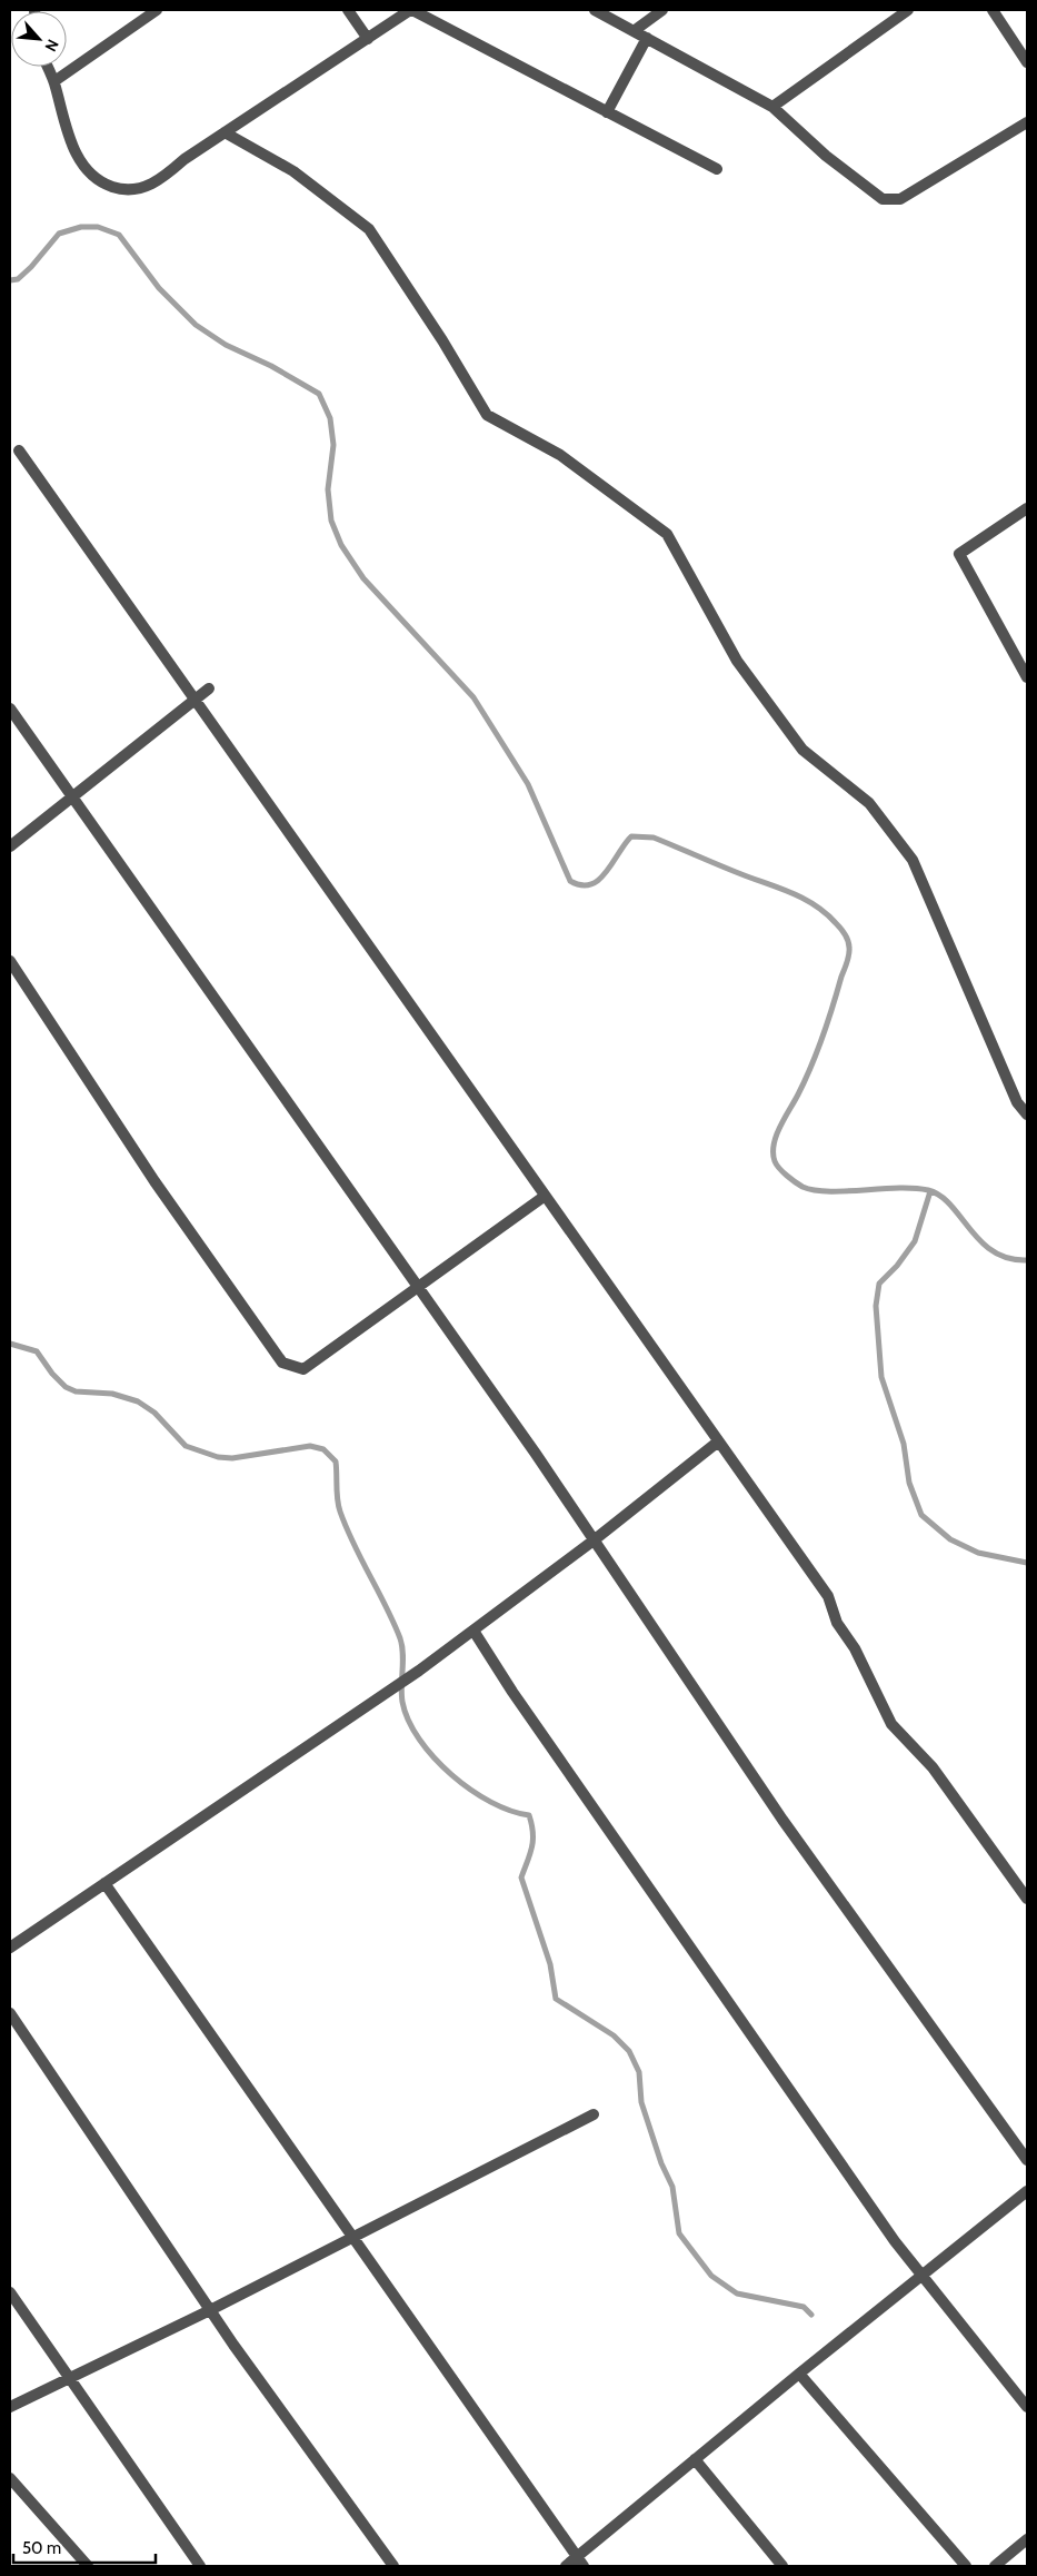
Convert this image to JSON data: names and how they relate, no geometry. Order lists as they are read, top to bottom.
{
  "scale_bar": "50 m",
  "north": "bottom right"
}
